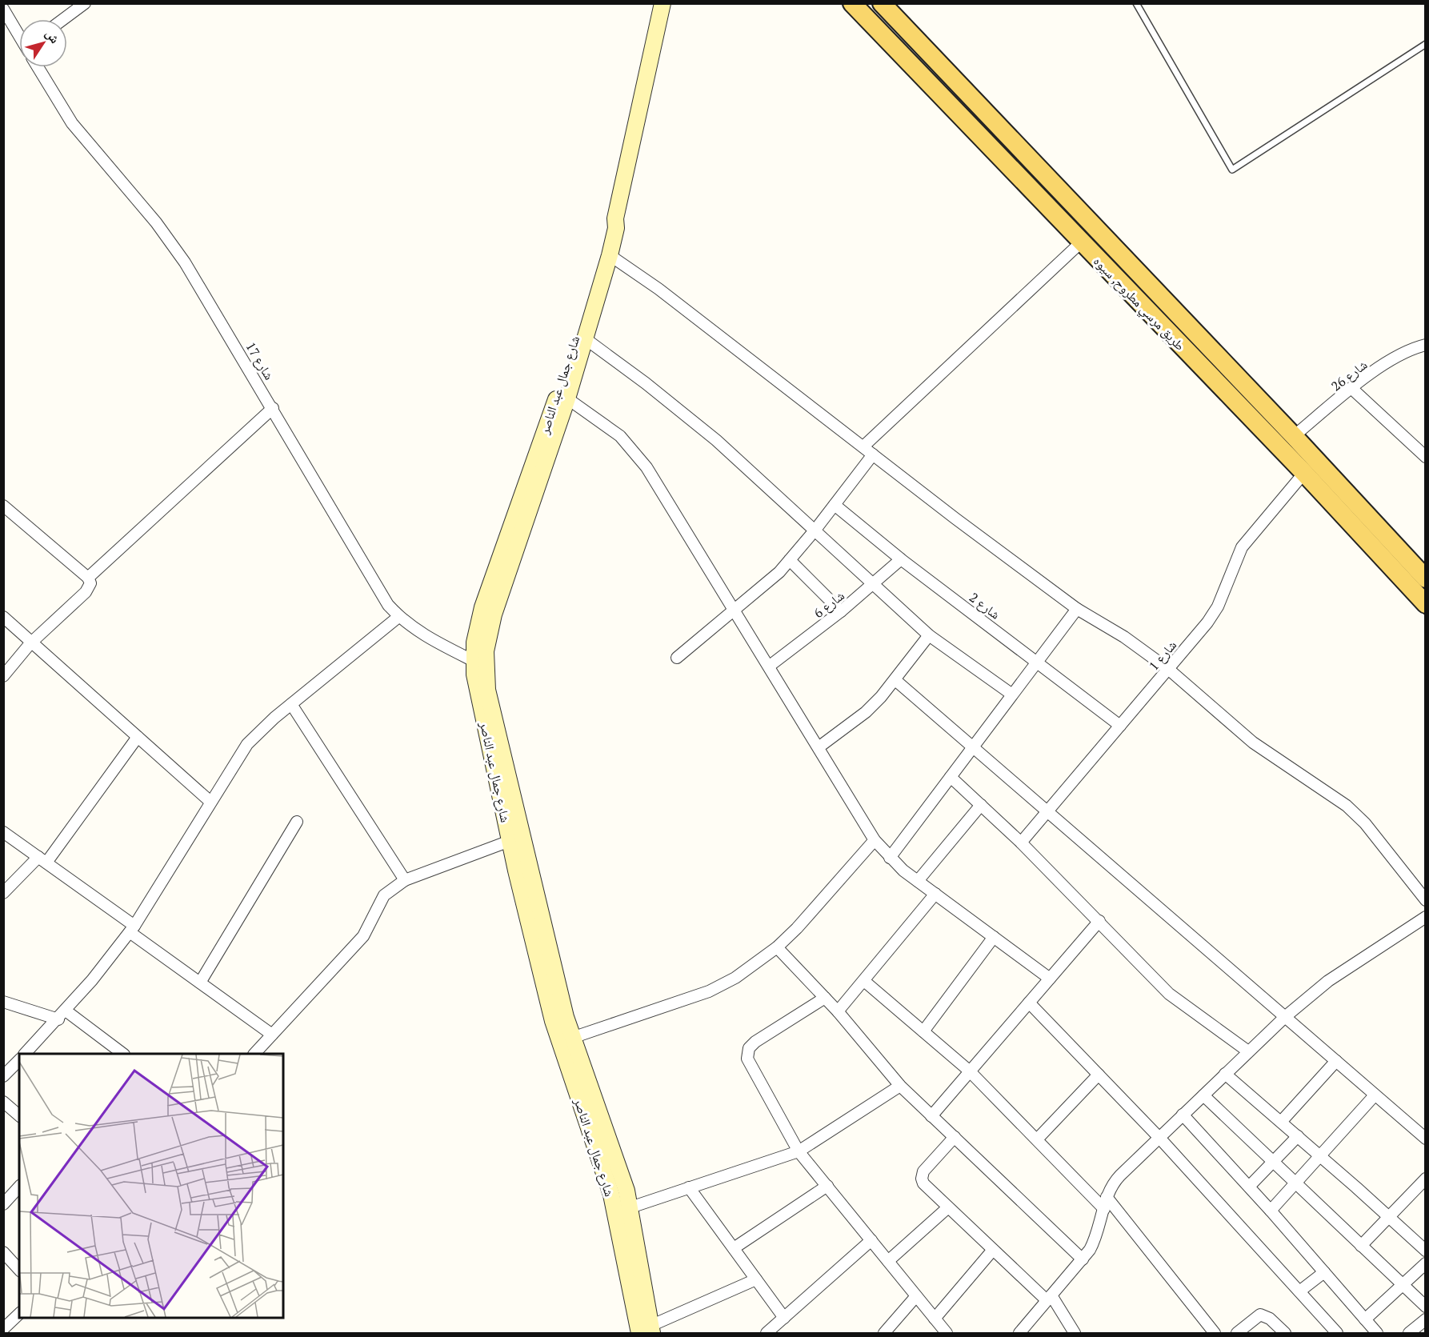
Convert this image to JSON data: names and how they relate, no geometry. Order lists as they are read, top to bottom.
{
  "streets": {
    "main road": ["طريق مرسي مطروح, سيوه"],
    "street": [
      "شارع 17",
      "شارع 26",
      "شارع جمال عبد الناصر",
      "شارع 6",
      "شارع 2",
      "شارع 1"
    ]
  },
  "crossings": [
    ["طريق مرسي مطروح, سيوه", "شارع 26"],
    ["طريق مرسي مطروح, سيوه", "شارع 1"],
    ["شارع 17", "شارع جمال عبد الناصر"],
    ["شارع 6", "شارع 2"],
    ["شارع 2", "شارع 1"]
  ],
  "north": "top right"
}
